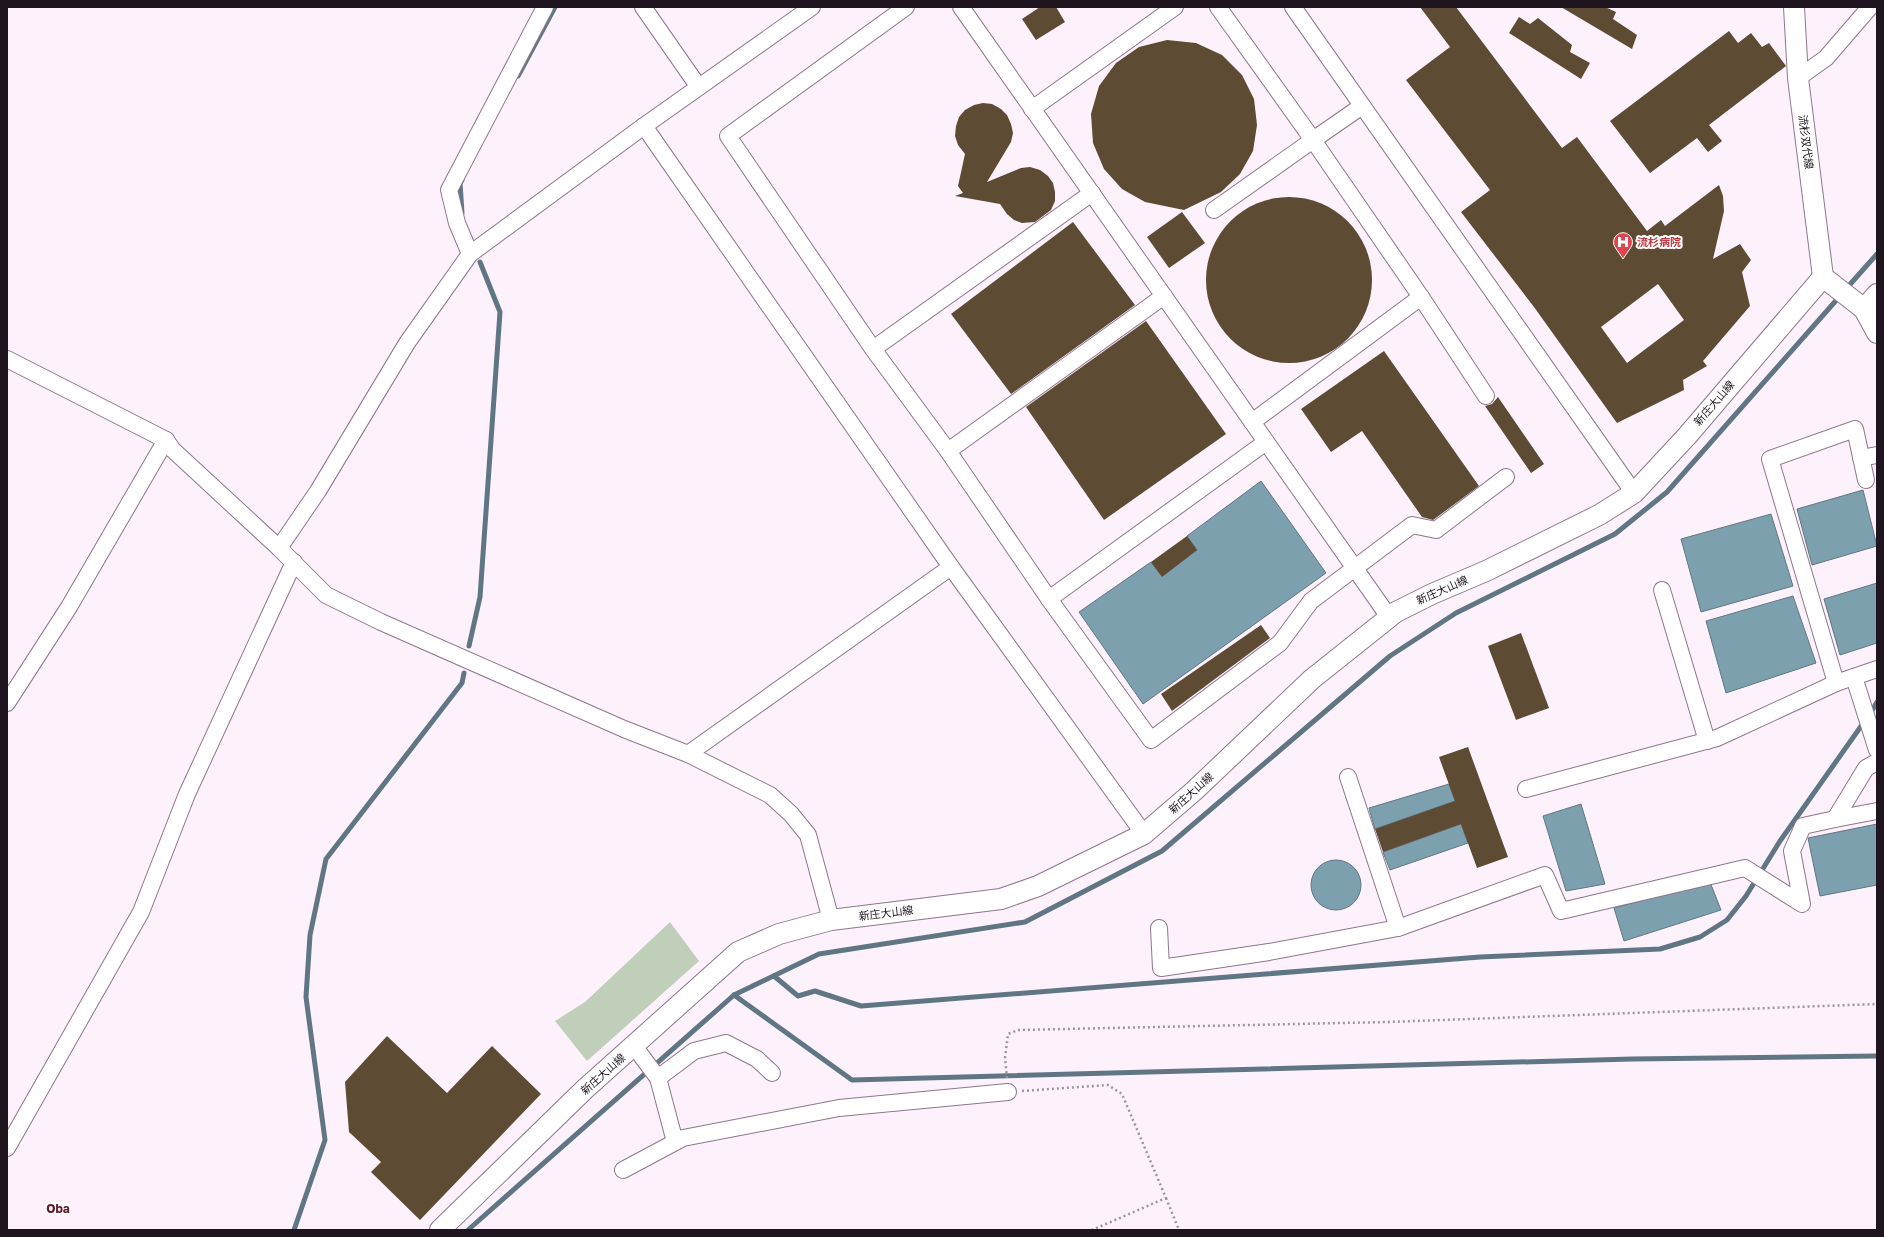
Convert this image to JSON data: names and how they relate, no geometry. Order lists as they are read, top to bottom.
{
  "streets": {
    "main road": ["流杉双代線", "新庄大山線"]
  },
  "crossings": [
    ["流杉双代線", "新庄大山線"]
  ],
  "districts": ["Oba"],
  "places": {
    "hospital": ["流杉病院"]
  }
}
